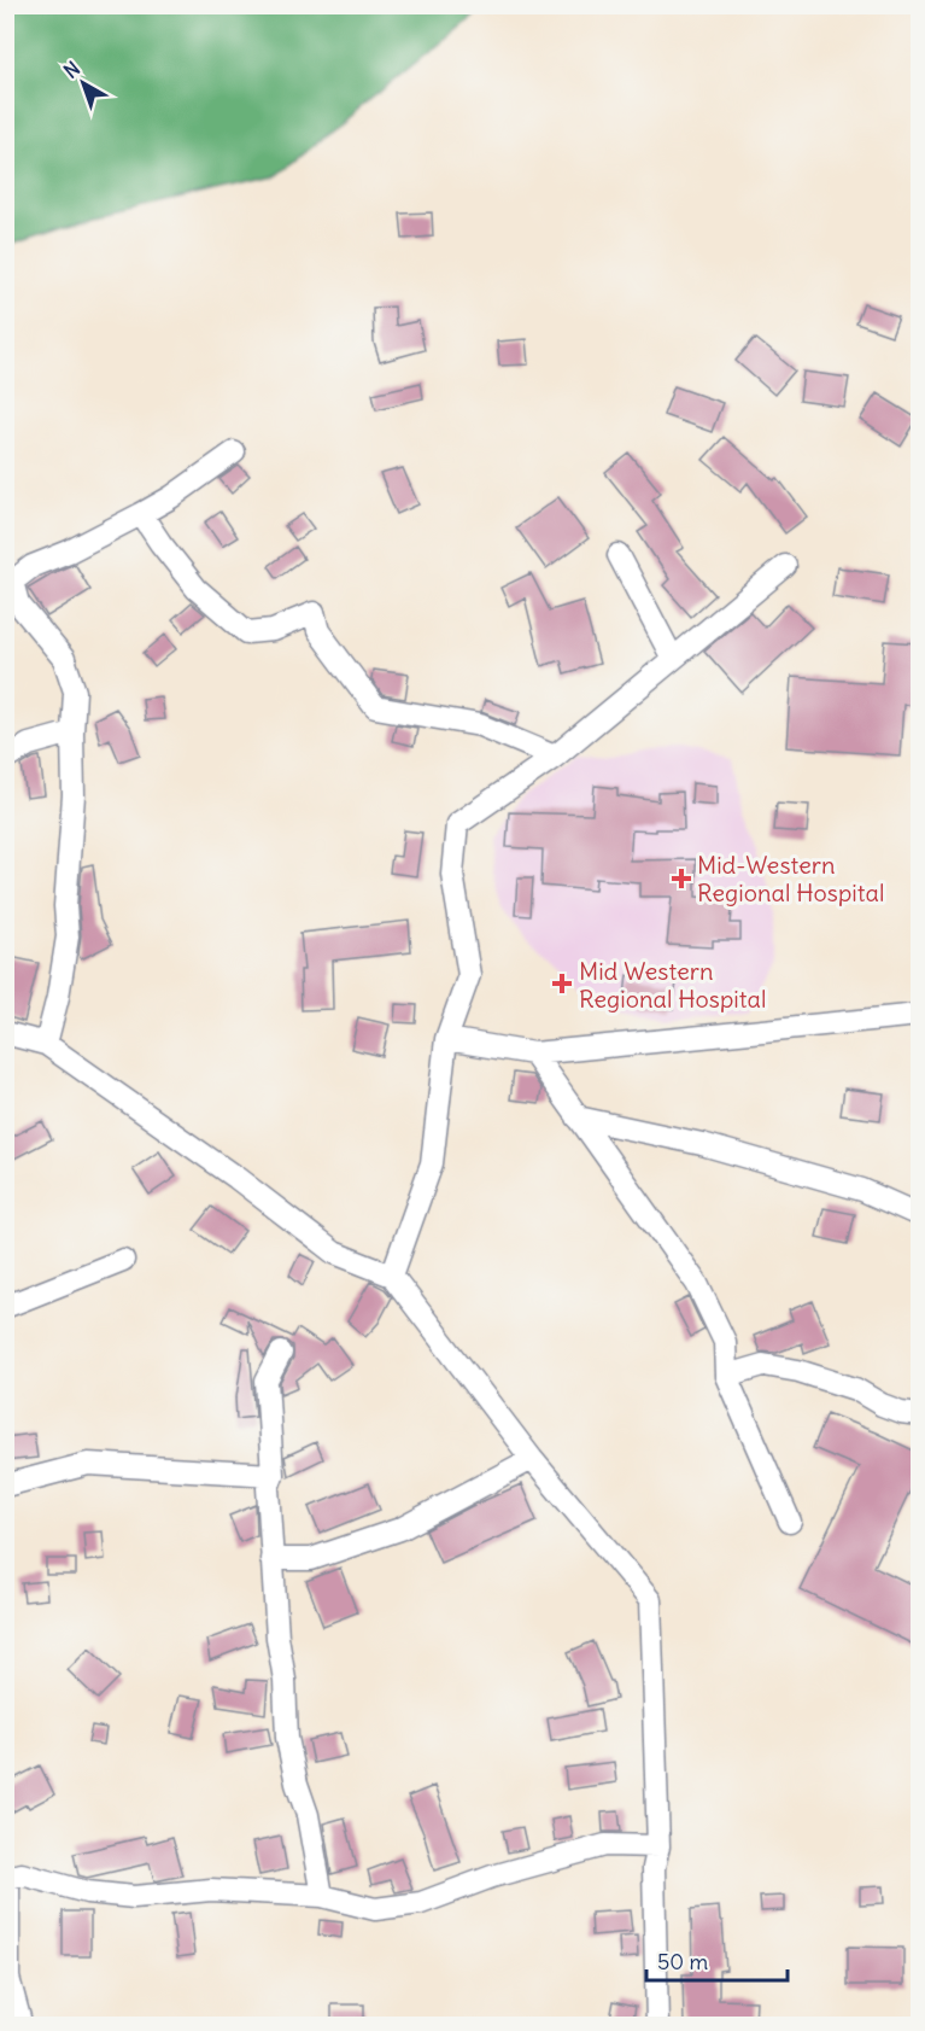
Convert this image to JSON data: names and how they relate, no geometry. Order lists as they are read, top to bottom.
{
  "places": {
    "health": ["Mid-Western Regional Hospital", "Mid Western Regional Hospital"]
  },
  "scale_bar": "50 m",
  "north": "top left"
}
